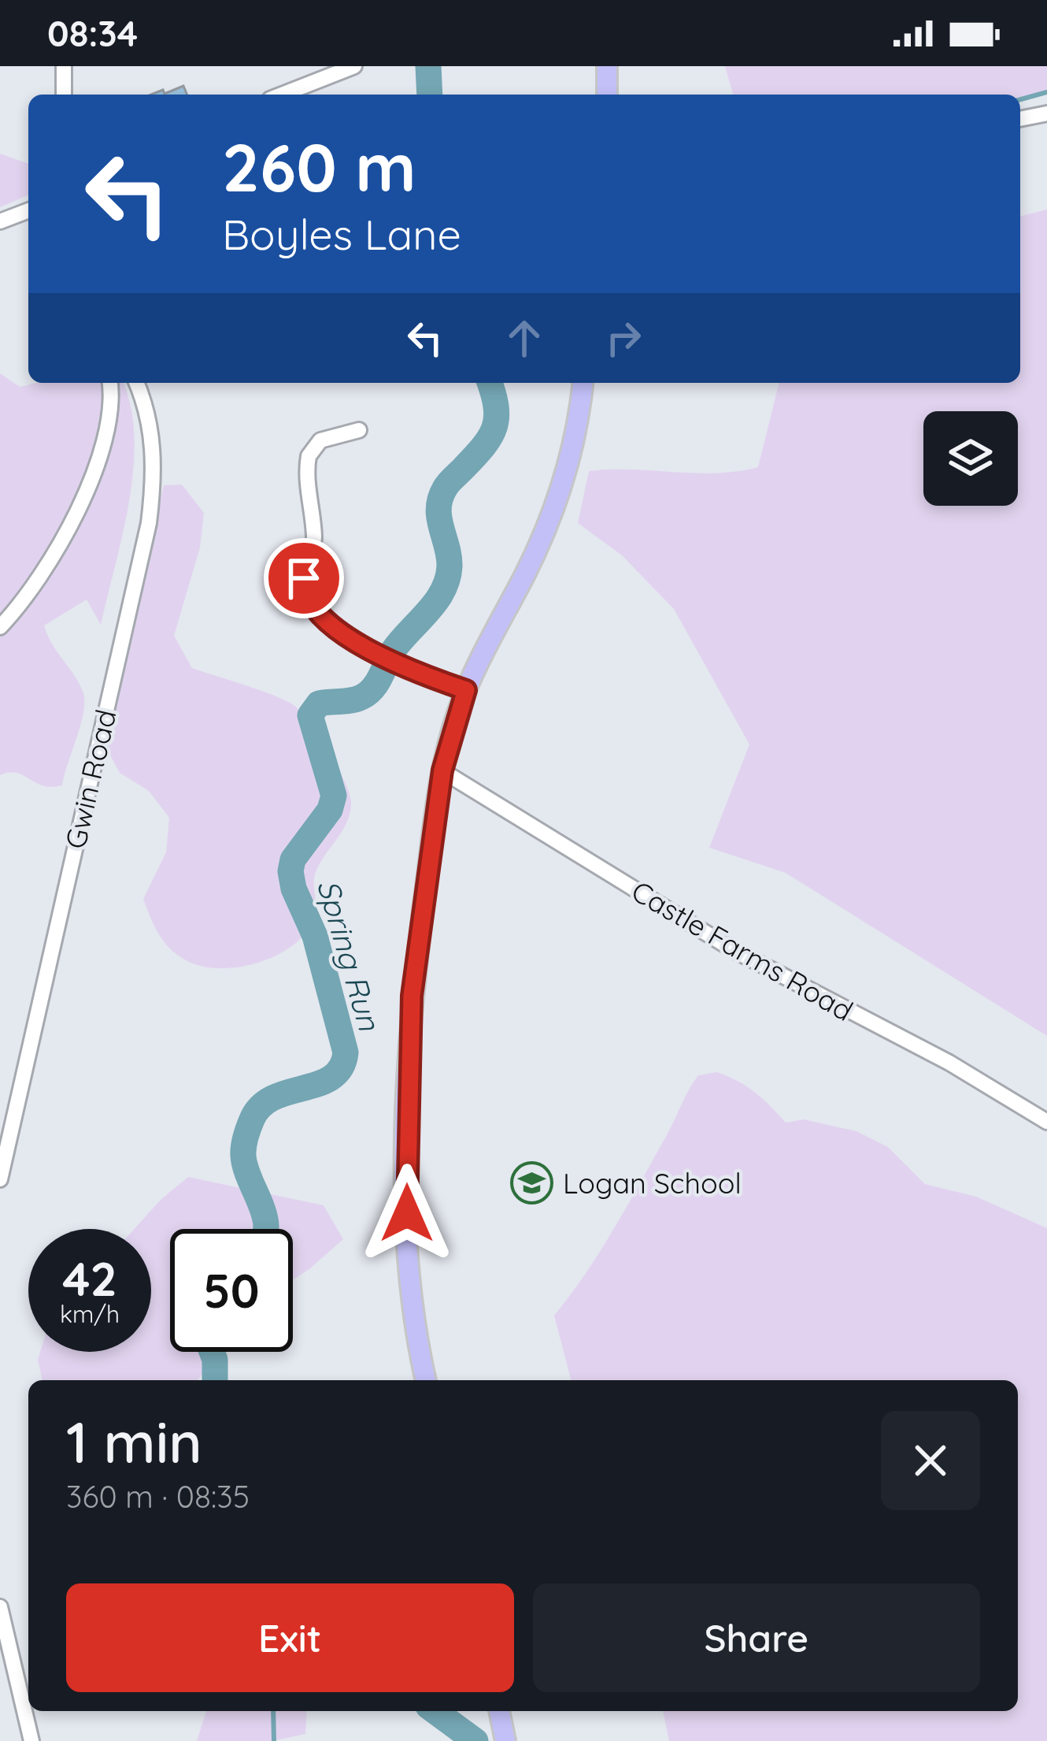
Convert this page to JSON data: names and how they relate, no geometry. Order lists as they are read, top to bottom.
{
  "streets": {
    "street": ["Gwin Road", "Castle Farms Road"]
  },
  "water": ["Spring Run"],
  "places": {
    "school or university": ["Logan School"]
  },
  "page": {
    "status": "08:34",
    "turn": ["260 m", "Boyles Lane"],
    "speed": "42 km/h",
    "limit": "50",
    "heading": ["1 min", "360 m · 08:35"],
    "buttons": ["Exit", "Share"]
  }
}
